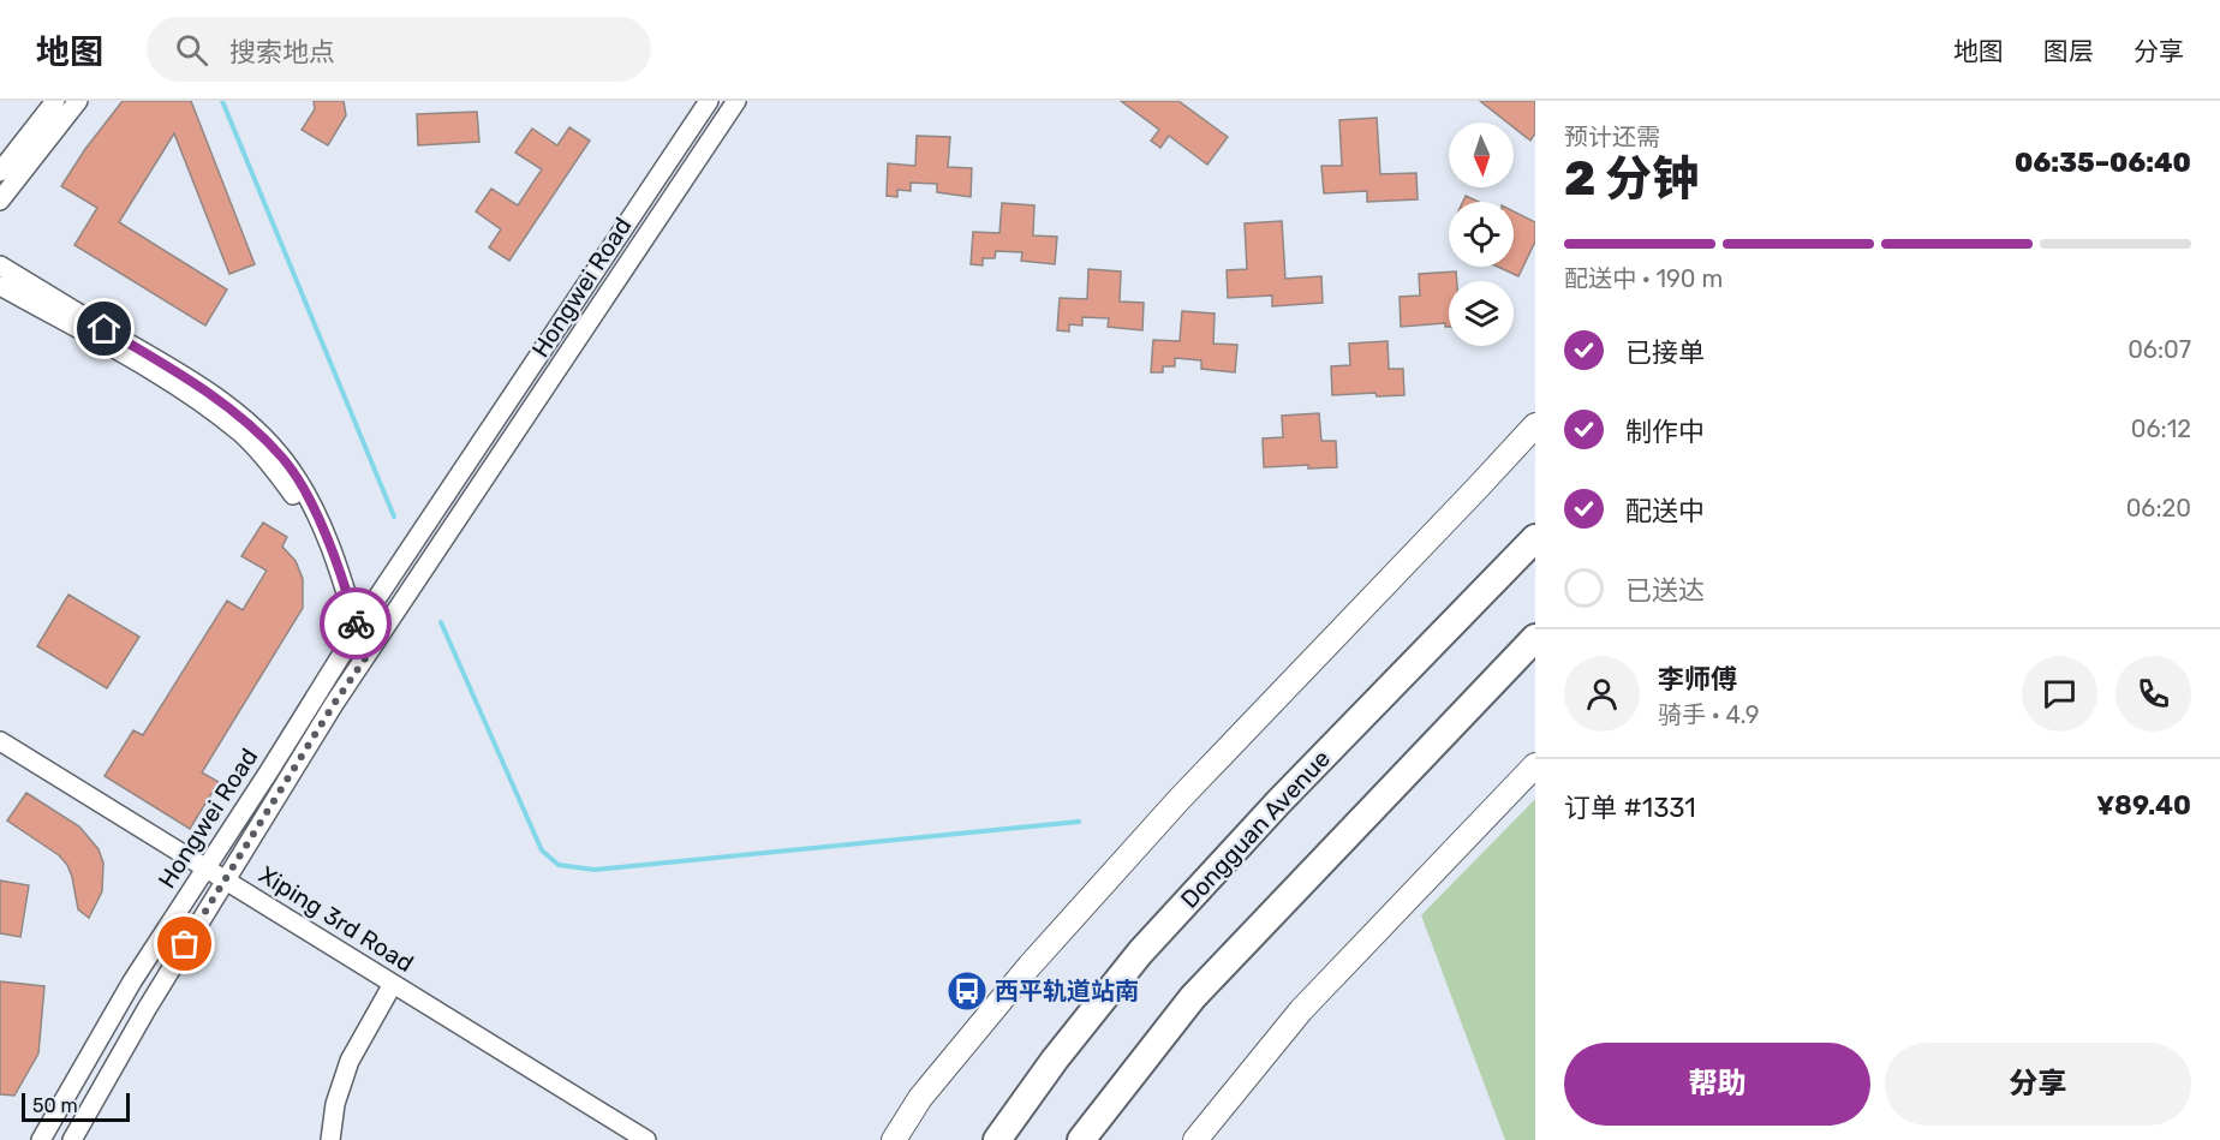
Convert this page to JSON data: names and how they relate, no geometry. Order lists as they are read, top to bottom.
{
  "streets": {
    "highway": ["Dongguan Avenue"],
    "street": ["Hongwei Road", "Xiping 3rd Road"]
  },
  "crossings": [
    ["Hongwei Road", "Xiping 3rd Road"]
  ],
  "places": {
    "bus stop": ["西平轨道站南"]
  },
  "scale_bar": "50 m",
  "north": "bottom",
  "page": {
    "header": "地图",
    "search": "搜索地点",
    "nav": ["地图", "图层", "分享"],
    "heading": ["2 分钟", "预计还需", "06:35–06:40"],
    "panel": [
      "李师傅",
      "骑手 · 4.9",
      "订单 #1331",
      "¥89.40"
    ],
    "bar": "配送中 · 190 m",
    "list": [
      ["已接单", "06:07"],
      ["制作中", "06:12"],
      ["配送中", "06:20"],
      "已送达"
    ],
    "buttons": ["帮助", "分享"],
    "scale": "50 m"
  }
}
